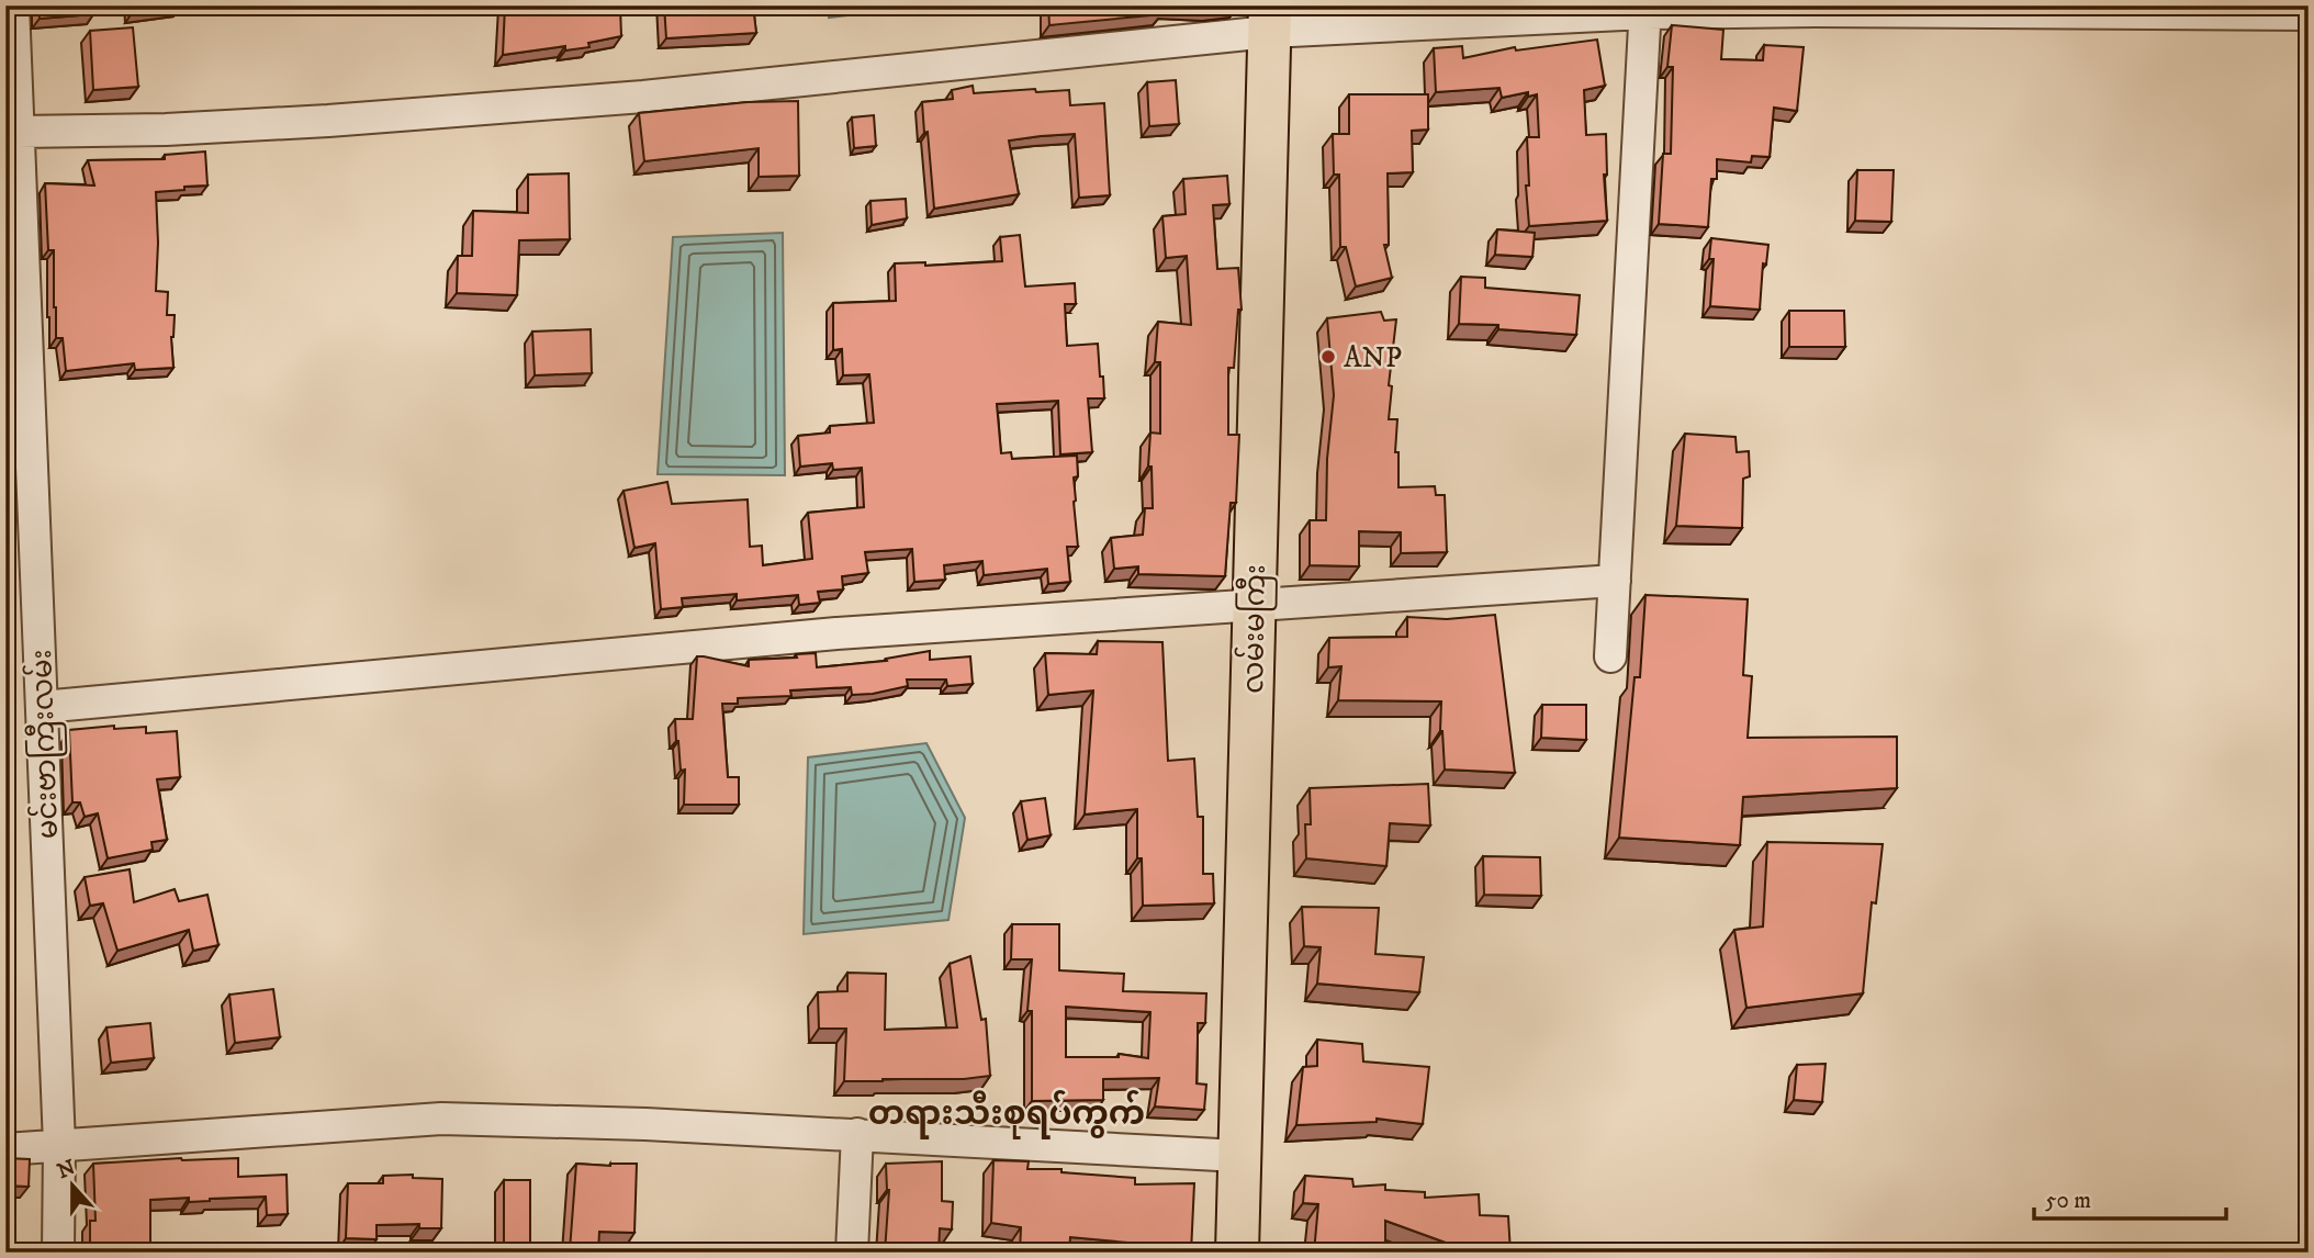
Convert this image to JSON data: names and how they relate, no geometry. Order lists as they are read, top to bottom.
{
  "streets": {
    "main road": ["လမ်းမကြီး"],
    "street": ["မင်းဗာကြီးလမ်း"]
  },
  "districts": ["တရားသီးစုရပ်ကွက်"],
  "places": ["ANP"],
  "scale_bar": "50 m",
  "north": "top"
}
